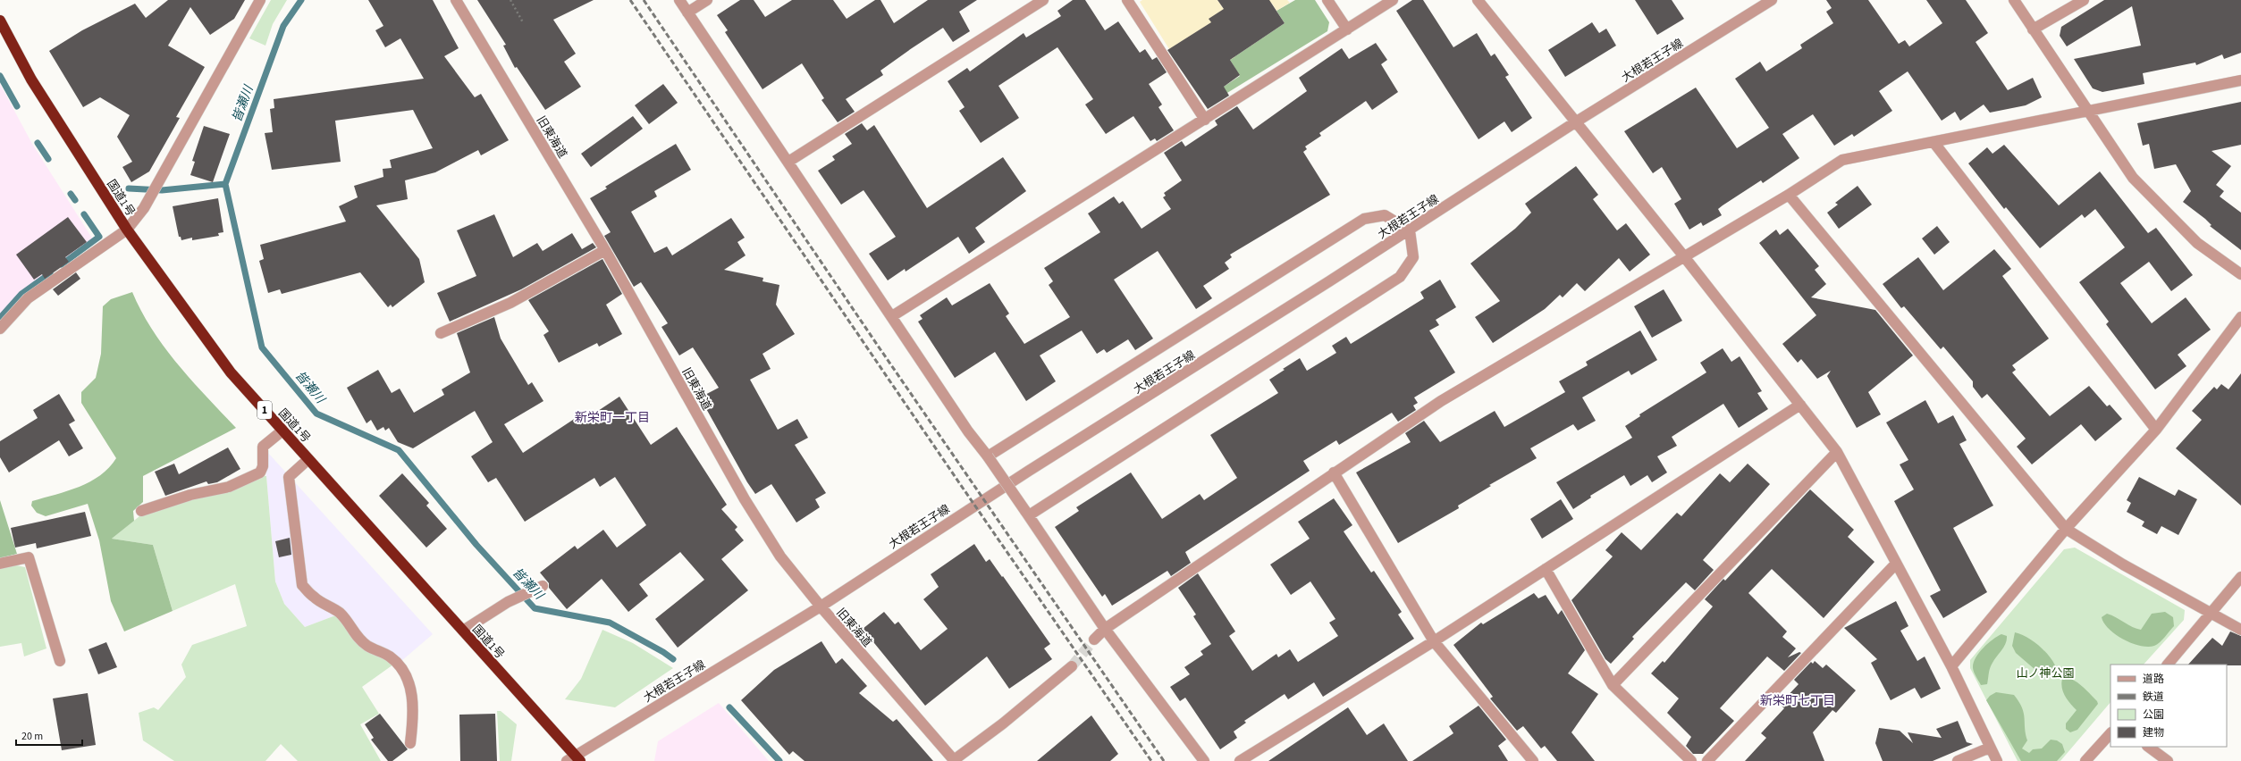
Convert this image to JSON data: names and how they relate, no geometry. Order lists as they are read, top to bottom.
{
  "streets": {
    "highway": ["国道1号", "1"],
    "street": ["大根若王子線", "旧東海道"]
  },
  "crossings": [
    ["大根若王子線", "旧東海道"],
    ["大根若王子線", "国道1号"]
  ],
  "districts": ["新栄町一丁目", "新栄町七丁目"],
  "water": ["皆瀬川"],
  "parks": ["山ノ神公園"],
  "legend": [
    "道路",
    "鉄道",
    "公園",
    "建物"
  ],
  "scale_bar": "20 m"
}
